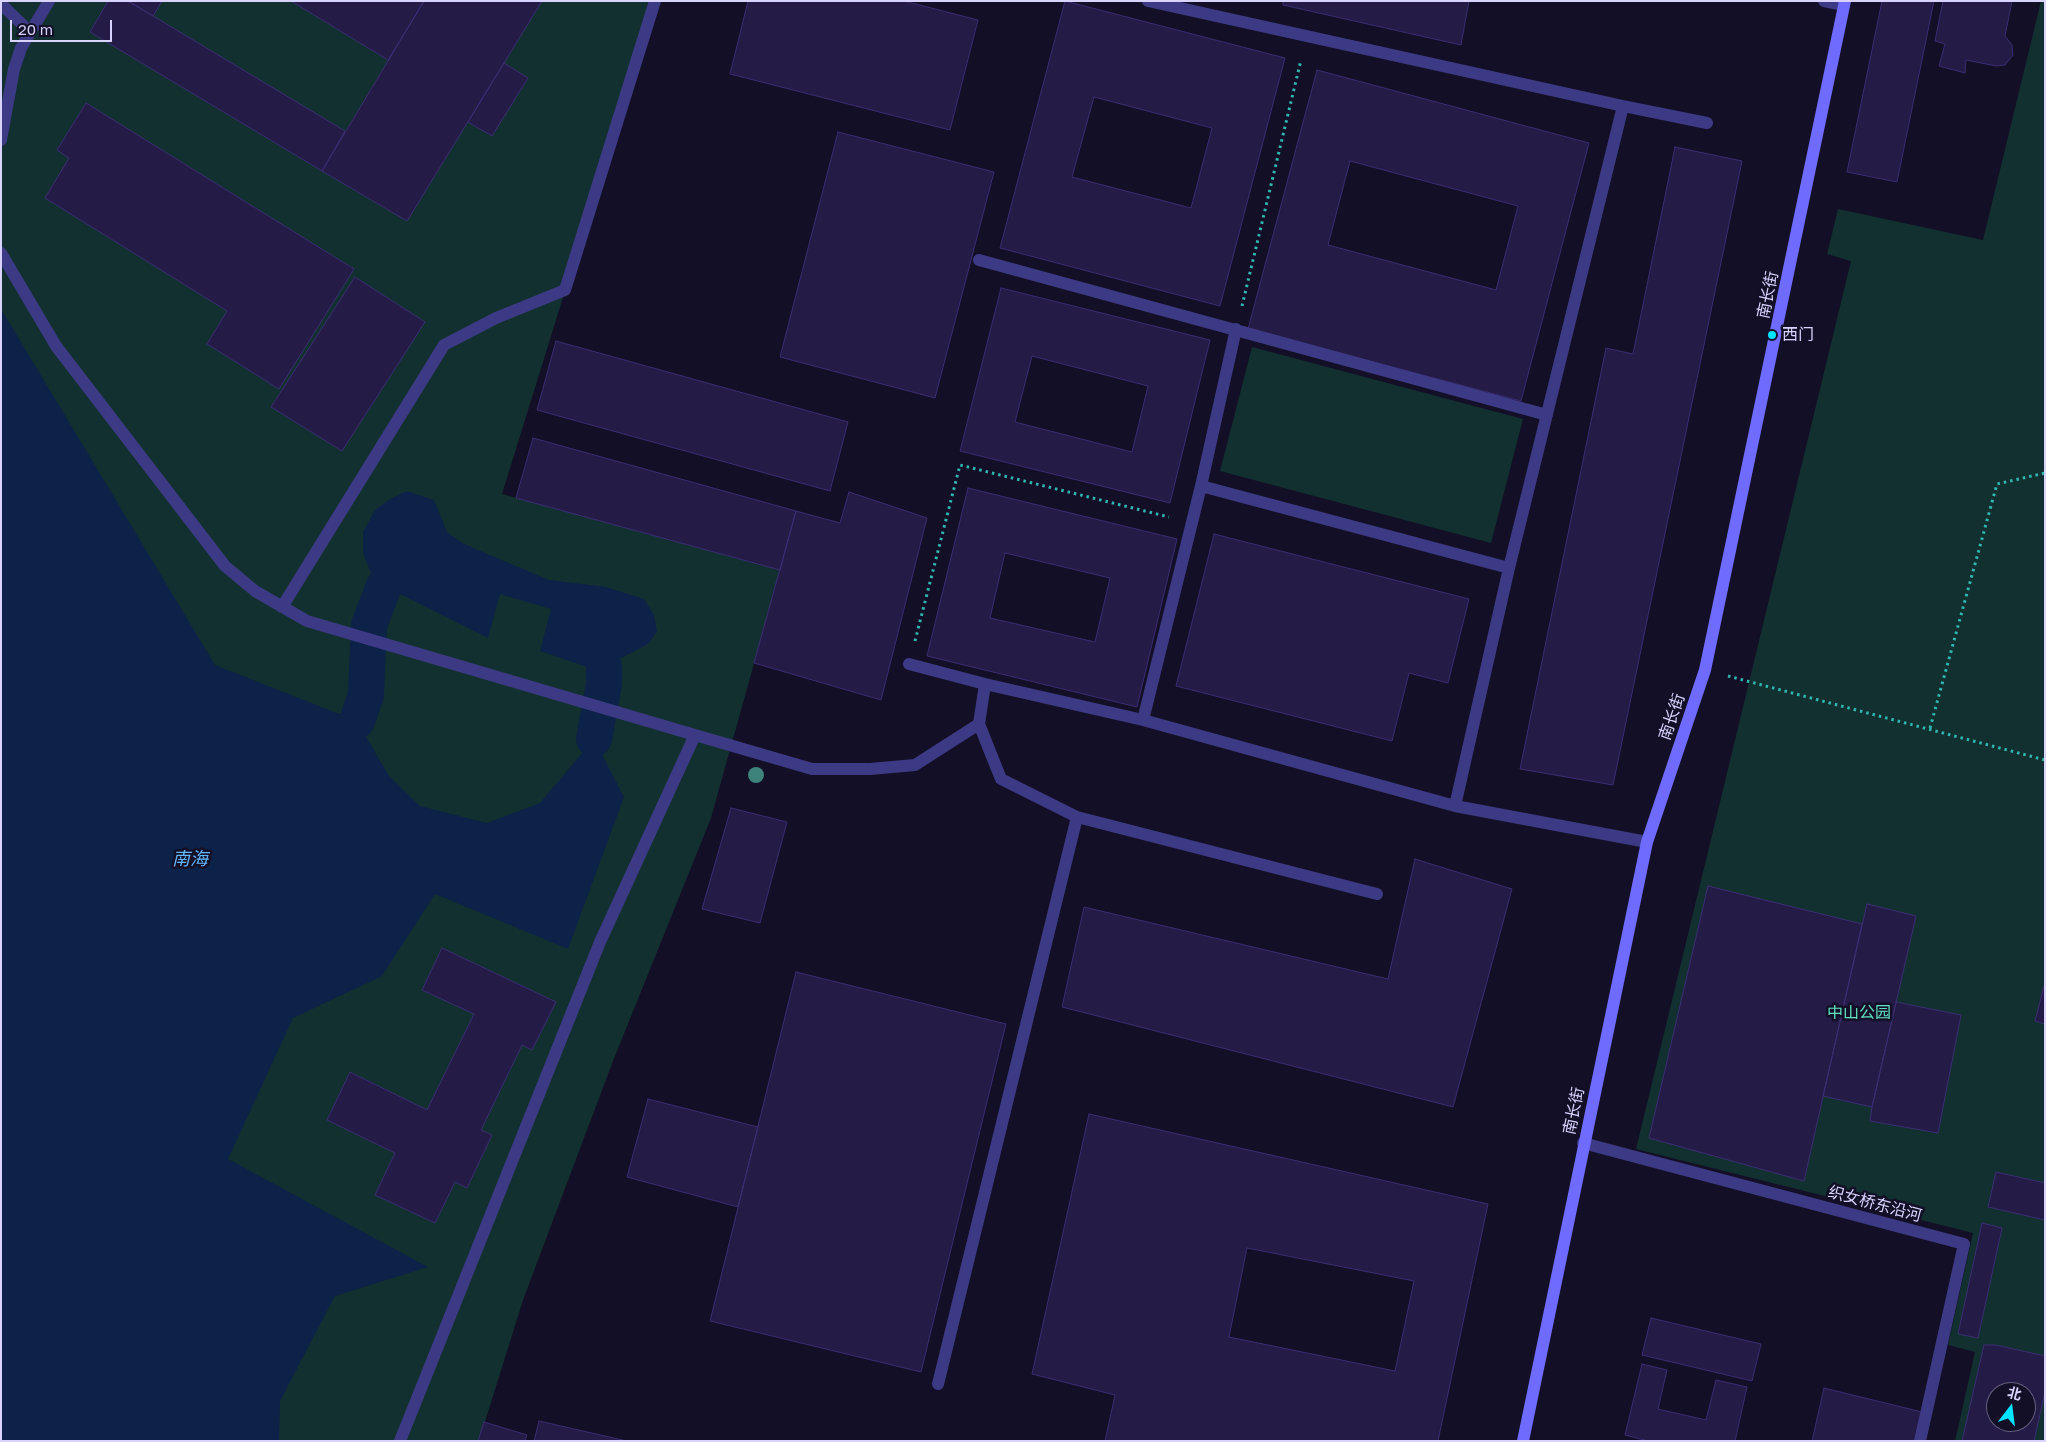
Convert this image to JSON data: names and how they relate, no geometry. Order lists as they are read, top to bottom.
{
  "streets": {
    "street": ["南长街", "织女桥东沿河"]
  },
  "crossings": [
    ["南长街", "织女桥东沿河"]
  ],
  "water": ["南海"],
  "parks": ["中山公园"],
  "places": ["西门"],
  "scale_bar": "20 m",
  "north": "top"
}
